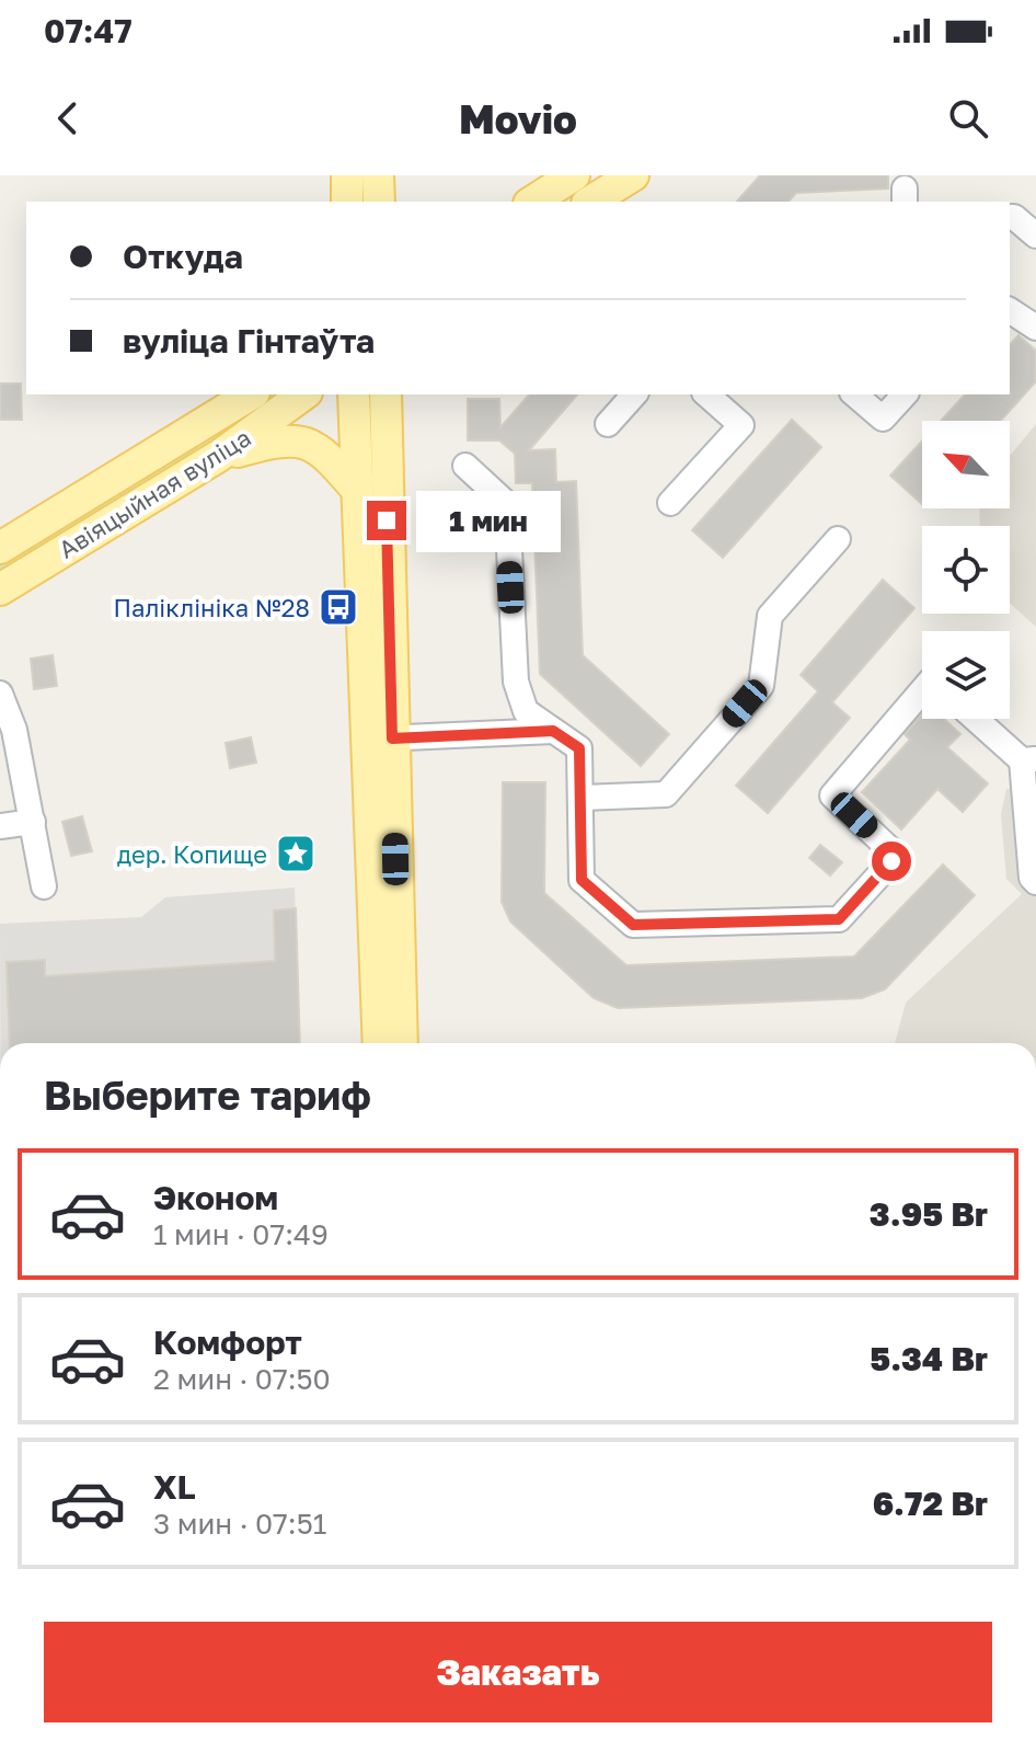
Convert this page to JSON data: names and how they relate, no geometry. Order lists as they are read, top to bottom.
{
  "streets": {
    "main road": ["Авіяцыйная вуліца"]
  },
  "places": {
    "bus stop": ["Паліклініка №28"],
    "place": ["дер. Копище"]
  },
  "north": "top left",
  "page": {
    "status": "07:47",
    "header": "Movio",
    "banner": ["Откуда", "вуліца Гінтаўта"],
    "bubble": "1 мин",
    "heading": "Выберите тариф",
    "list": [
      {
        "name": "Эконом",
        "note": "1 мин · 07:49",
        "value": "3.95 Br"
      },
      {
        "name": "Комфорт",
        "note": "2 мин · 07:50",
        "value": "5.34 Br"
      },
      {
        "name": "XL",
        "note": "3 мин · 07:51",
        "value": "6.72 Br"
      }
    ],
    "buttons": "Заказать"
  }
}
